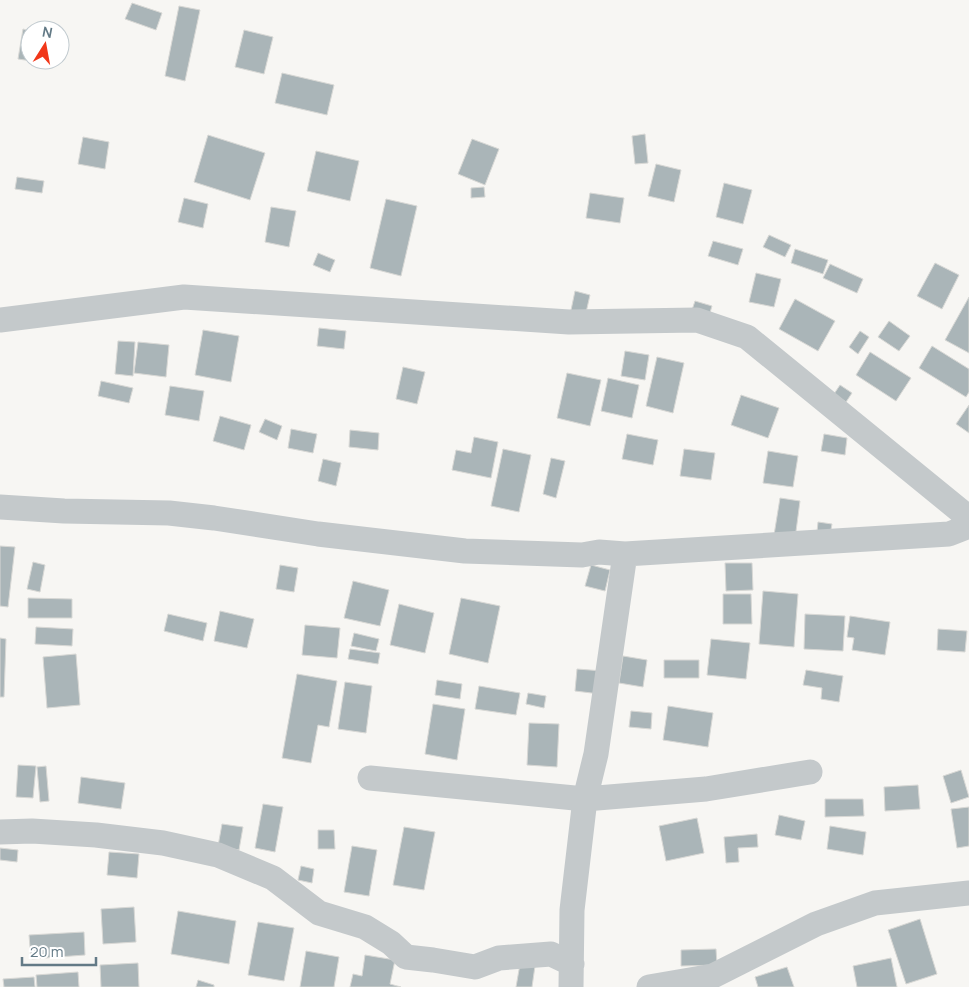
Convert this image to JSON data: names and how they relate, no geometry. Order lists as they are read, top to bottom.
{
  "scale_bar": "20 m",
  "north": "top"
}
